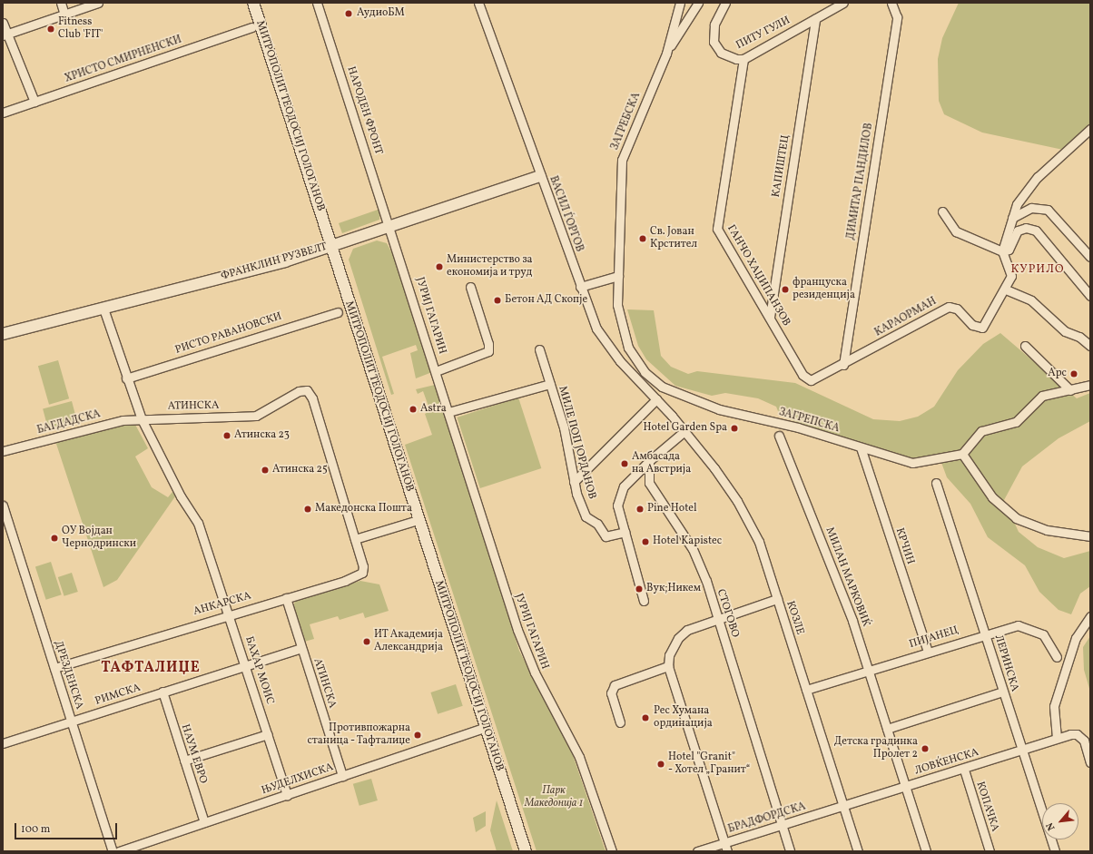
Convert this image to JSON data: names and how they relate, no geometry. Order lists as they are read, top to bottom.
{
  "streets": {
    "street": [
      "ПИТУ ГУЛИ",
      "ХРИСТО СМИРНЕНСКИ",
      "НАРОДЕН ФРОНТ",
      "МИТРОПОЛИТ ТЕОДОСИЈ ГОЛОГАНОВ",
      "ЗАГРЕБСКА",
      "КАПИШТЕЦ",
      "ДИМИТАР ПАНДИЛОВ",
      "ВАСИЛ ЃОРГОВ",
      "ФРАНКЛИН РУЗВЕЛТ",
      "ГАНЧО ХАЏИПАНЗОВ",
      "ЈУРИЈ ГАГАРИН",
      "КАРАОРМАН",
      "РИСТО РАВАНОВСКИ",
      "АТИНСКА",
      "ЗАГРЕПСКА",
      "БАГДАДСКА",
      "МИЛЕ ПОП ЈОРДАНОВ",
      "КРЧИН",
      "МИЛАН МАРКОВИЌ",
      "АНКАРСКА",
      "СТОГОВО",
      "КОЗЛЕ",
      "ПИЈАНЕЦ",
      "ЛЕРИНСКА",
      "БАХАР МОИС",
      "ДРЕЗДЕНСКА",
      "РИМСКА",
      "НАУМ ЕВРО",
      "ЛОВЌЕНСКА",
      "ЊУДЕЛХИСКА",
      "КОПАЧКА",
      "БРАДФОРДСКА"
    ]
  },
  "crossings": [
    ["ПИТУ ГУЛИ", "КАПИШТЕЦ"],
    ["ПИТУ ГУЛИ", "ГАНЧО ХАЏИПАНЗОВ"],
    ["НАРОДЕН ФРОНТ", "ФРАНКЛИН РУЗВЕЛТ"],
    ["НАРОДЕН ФРОНТ", "ЈУРИЈ ГАГАРИН"],
    ["МИТРОПОЛИТ ТЕОДОСИЈ ГОЛОГАНОВ", "ФРАНКЛИН РУЗВЕЛТ"],
    ["МИТРОПОЛИТ ТЕОДОСИЈ ГОЛОГАНОВ", "ЊУДЕЛХИСКА"],
    ["ЗАГРЕБСКА", "ЗАГРЕПСКА"],
    ["КАПИШТЕЦ", "ГАНЧО ХАЏИПАНЗОВ"],
    ["ДИМИТАР ПАНДИЛОВ", "КАРАОРМАН"],
    ["ВАСИЛ ЃОРГОВ", "ФРАНКЛИН РУЗВЕЛТ"],
    ["ВАСИЛ ЃОРГОВ", "КОЗЛЕ"],
    ["ФРАНКЛИН РУЗВЕЛТ", "ЈУРИЈ ГАГАРИН"],
    ["ФРАНКЛИН РУЗВЕЛТ", "БАХАР МОИС"],
    ["ГАНЧО ХАЏИПАНЗОВ", "КАРАОРМАН"],
    ["РИСТО РАВАНОВСКИ", "БАХАР МОИС"],
    ["АТИНСКА", "БАГДАДСКА"],
    ["АТИНСКА", "АНКАРСКА"],
    ["АТИНСКА", "БАХАР МОИС"],
    ["АТИНСКА", "РИМСКА"],
    ["АТИНСКА", "ЊУДЕЛХИСКА"],
    ["ЗАГРЕПСКА", "КРЧИН"],
    ["БАГДАДСКА", "БАХАР МОИС"],
    ["КРЧИН", "ПИЈАНЕЦ"],
    ["МИЛАН МАРКОВИЌ", "ПИЈАНЕЦ"],
    ["МИЛАН МАРКОВИЌ", "ЛОВЌЕНСКА"],
    ["АНКАРСКА", "БАХАР МОИС"],
    ["АНКАРСКА", "ДРЕЗДЕНСКА"],
    ["СТОГОВО", "БРАДФОРДСКА"],
    ["КОЗЛЕ", "ПИЈАНЕЦ"],
    ["КОЗЛЕ", "ЛОВЌЕНСКА"],
    ["КОЗЛЕ", "БРАДФОРДСКА"],
    ["ПИЈАНЕЦ", "ЛЕРИНСКА"],
    ["ЛЕРИНСКА", "ЛОВЌЕНСКА"],
    ["БАХАР МОИС", "РИМСКА"],
    ["БАХАР МОИС", "ЊУДЕЛХИСКА"],
    ["ДРЕЗДЕНСКА", "РИМСКА"],
    ["РИМСКА", "НАУМ ЕВРО"],
    ["НАУМ ЕВРО", "ЊУДЕЛХИСКА"],
    ["ЛОВЌЕНСКА", "КОПАЧКА"],
    ["ЛОВЌЕНСКА", "БРАДФОРДСКА"]
  ],
  "districts": ["КУРИЛО", "ТАФТАЛИЏЕ"],
  "parks": ["Парк Македонија 1"],
  "places": [
    "АудиоБМ",
    "Fitness Club 'FIT'",
    "Св. Јован Крстител",
    "Министерство за економија и труд",
    "француска резиденција",
    "Бетон АД Скопје",
    "Арс",
    "Astra",
    "Hotel Garden Spa",
    "Атинска 23",
    "Амбасада на Австрија",
    "Атинска 25",
    "Македонска Пошта",
    "Pine Hotel",
    "ОУ Војдан Чернодрински",
    "Hotel Kapistec",
    "Вук;Никем",
    "ИТ Академија Александрија",
    "Рес Хумана ординација",
    "Противпожарна станица - Тафталиџе",
    "Детска градинка Пролет 2",
    "Hotel \"Granit\" - Хотел „Гранит“"
  ],
  "scale_bar": "100 m",
  "north": "bottom left"
}
